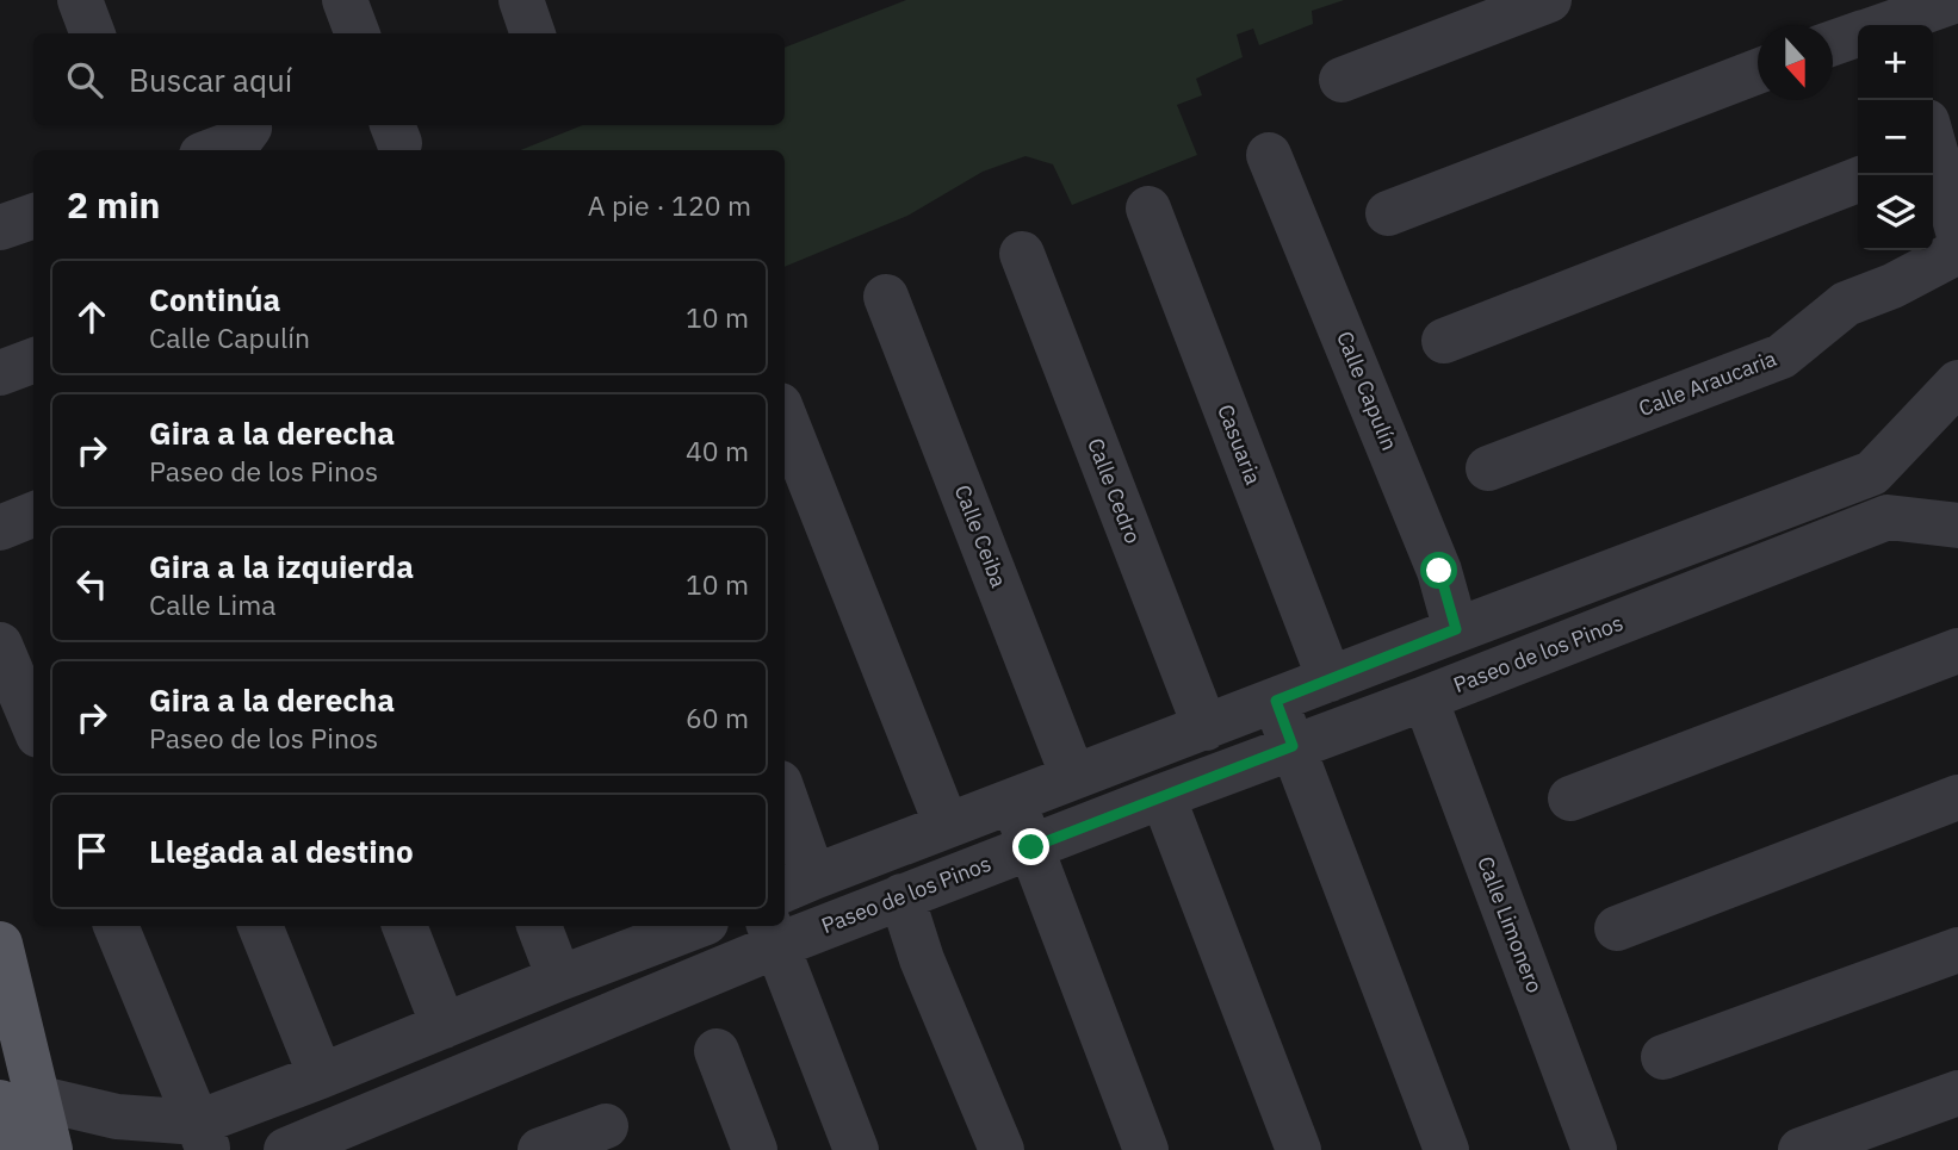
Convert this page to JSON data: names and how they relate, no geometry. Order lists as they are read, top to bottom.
{
  "streets": {
    "street": [
      "Calle Araucaria",
      "Calle Capulín",
      "Casuaria",
      "Calle Cedro",
      "Calle Ceiba",
      "Paseo de los Pinos",
      "Calle Limonero"
    ]
  },
  "crossings": [
    ["Paseo de los Pinos", "Calle Limonero"]
  ],
  "north": "bottom",
  "page": {
    "map_buttons": ["+", "−"],
    "search": "Buscar aquí",
    "heading": ["2 min", "A pie · 120 m"],
    "list": [
      ["Continúa", "Calle Capulín", "10 m"],
      ["Gira a la derecha", "Paseo de los Pinos", "40 m"],
      ["Gira a la izquierda", "Calle Lima", "10 m"],
      ["Gira a la derecha", "Paseo de los Pinos", "60 m"],
      "Llegada al destino"
    ]
  }
}
